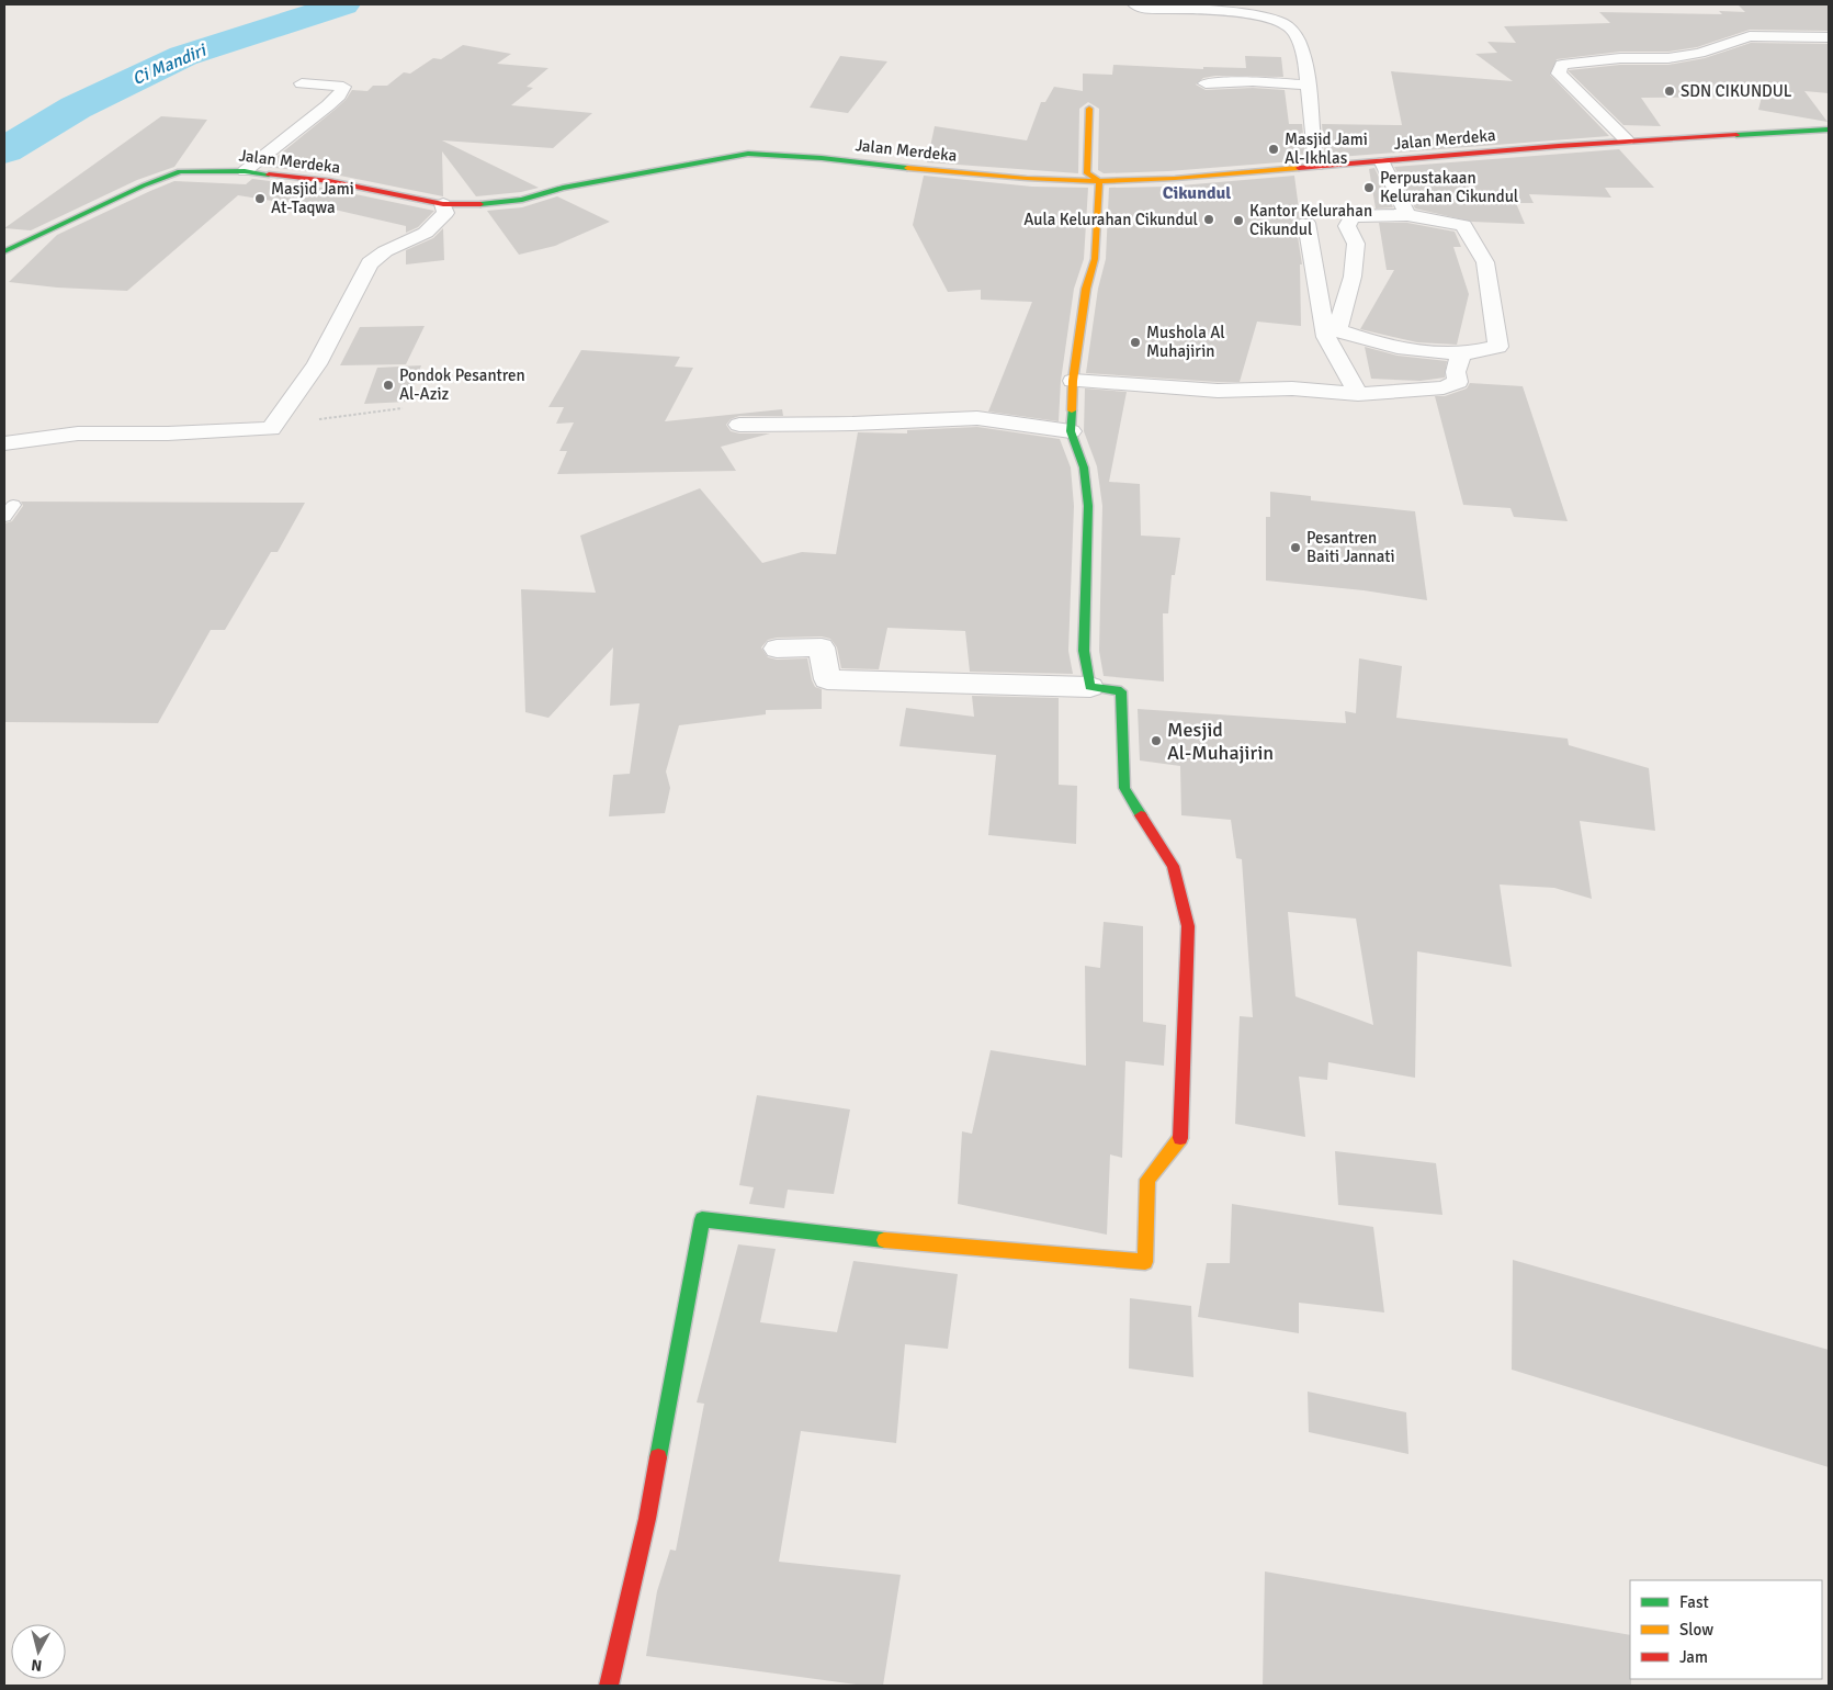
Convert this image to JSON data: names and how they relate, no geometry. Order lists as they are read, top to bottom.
{
  "streets": {
    "street": ["Jalan Merdeka"]
  },
  "districts": ["Cikundul"],
  "water": ["Ci Mandiri"],
  "places": [
    "SDN CIKUNDUL",
    "Masjid Jami Al-Ikhlas",
    "Perpustakaan Kelurahan Cikundul",
    "Masjid Jami At-Taqwa",
    "Aula Kelurahan Cikundul",
    "Kantor Kelurahan Cikundul",
    "Mushola Al Muhajirin",
    "Pondok Pesantren Al-Aziz",
    "Pesantren Baiti Jannati",
    "Mesjid Al-Muhajirin"
  ],
  "legend": ["Fast", "Slow", "Jam"],
  "north": "bottom"
}
